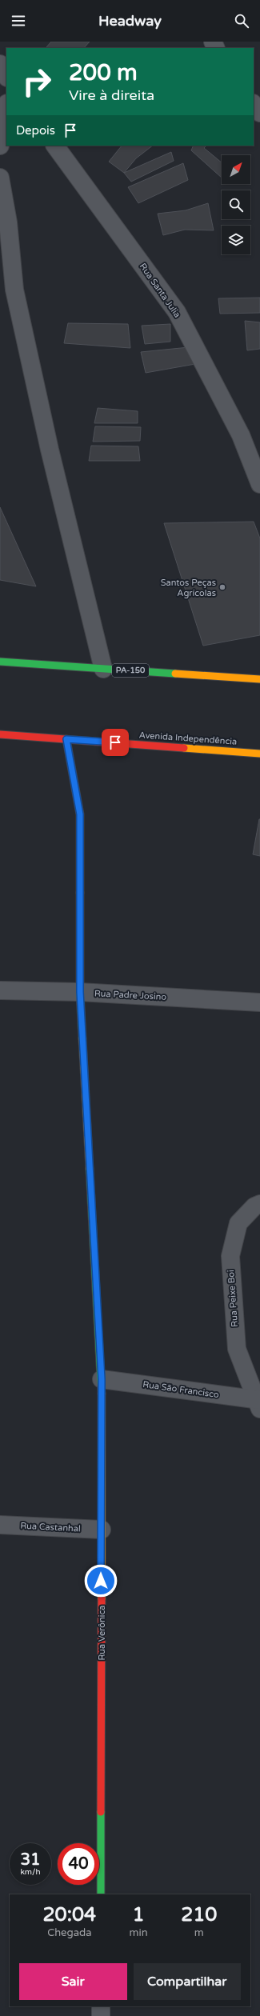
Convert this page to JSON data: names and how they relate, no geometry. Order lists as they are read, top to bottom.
{
  "streets": {
    "street": [
      "Rua Santa Julia",
      "PA-150",
      "Avenida Independência",
      "Rua Padre Josino",
      "Rua Peixe Boi",
      "Rua São Francisco",
      "Rua Castanhal",
      "Rua Verônica"
    ]
  },
  "crossings": [
    ["Avenida Independência", "Rua Verônica"],
    ["Rua Padre Josino", "Rua Verônica"],
    ["Rua Peixe Boi", "Rua São Francisco"],
    ["Rua São Francisco", "Rua Verônica"],
    ["Rua Castanhal", "Rua Verônica"]
  ],
  "places": ["Santos Peças Agrícolas"],
  "north": "top right",
  "page": {
    "header": "Headway",
    "turn": ["200 m", "Vire à direita"],
    "then": "Depois",
    "speed": "31 km/h",
    "limit": "40",
    "eta": [
      "20:04",
      "Chegada",
      "1",
      "min",
      "210",
      "m"
    ],
    "buttons": ["Sair", "Compartilhar"]
  }
}
